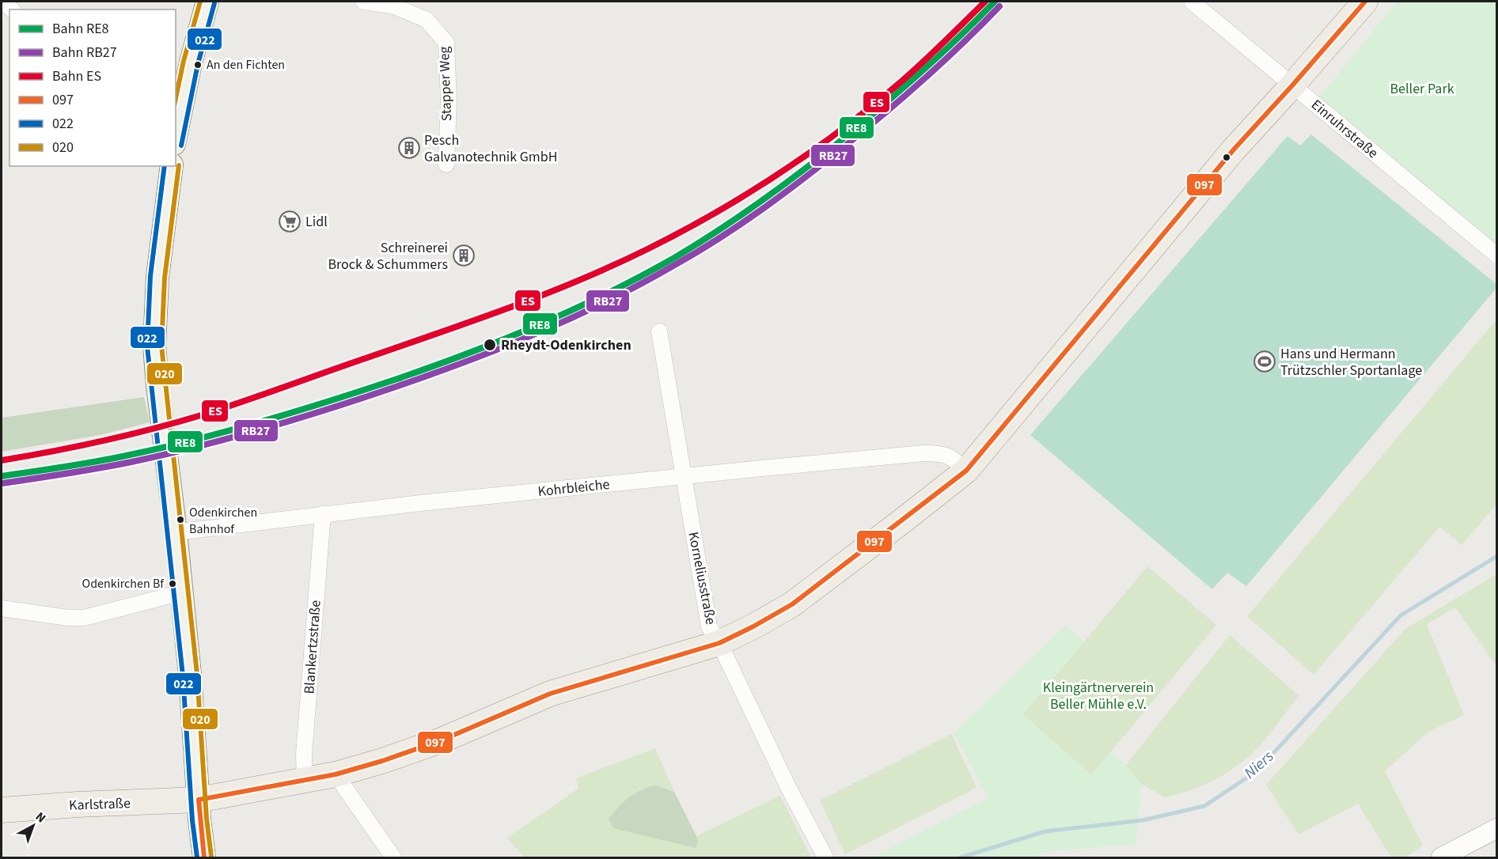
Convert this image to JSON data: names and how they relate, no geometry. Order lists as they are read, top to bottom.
{
  "streets": {
    "main road": ["Karlstraße"],
    "street": [
      "Stapper Weg",
      "Einruhrstraße",
      "Kohrbleiche",
      "Korneliusstraße",
      "Blankertzstraße"
    ]
  },
  "crossings": [
    ["Einruhrstraße", "Karlstraße"],
    ["Kohrbleiche", "Korneliusstraße"],
    ["Kohrbleiche", "Blankertzstraße"],
    ["Kohrbleiche", "Karlstraße"],
    ["Korneliusstraße", "Karlstraße"],
    ["Blankertzstraße", "Karlstraße"]
  ],
  "water": ["Niers"],
  "parks": ["Beller Park", "Kleingärtnerverein Beller Mühle e.V."],
  "places": {
    "other": [
      "An den Fichten",
      "Rheydt-Odenkirchen",
      "Odenkirchen Bahnhof",
      "Odenkirchen Bf"
    ],
    "building": ["Pesch Galvanotechnik GmbH", "Schreinerei Brock & Schummers"],
    "supermarket": ["Lidl"],
    "sports": ["Hans und Hermann Trützschler Sportanlage"]
  },
  "lines": [
    "rail line RE8",
    "rail line ES",
    "transit line 097",
    "transit line 020",
    "transit line 022",
    "rail line RB27"
  ],
  "legend": [
    "Bahn RE8",
    "Bahn RB27",
    "Bahn ES",
    "097",
    "022",
    "020"
  ],
  "north": "top right"
}
